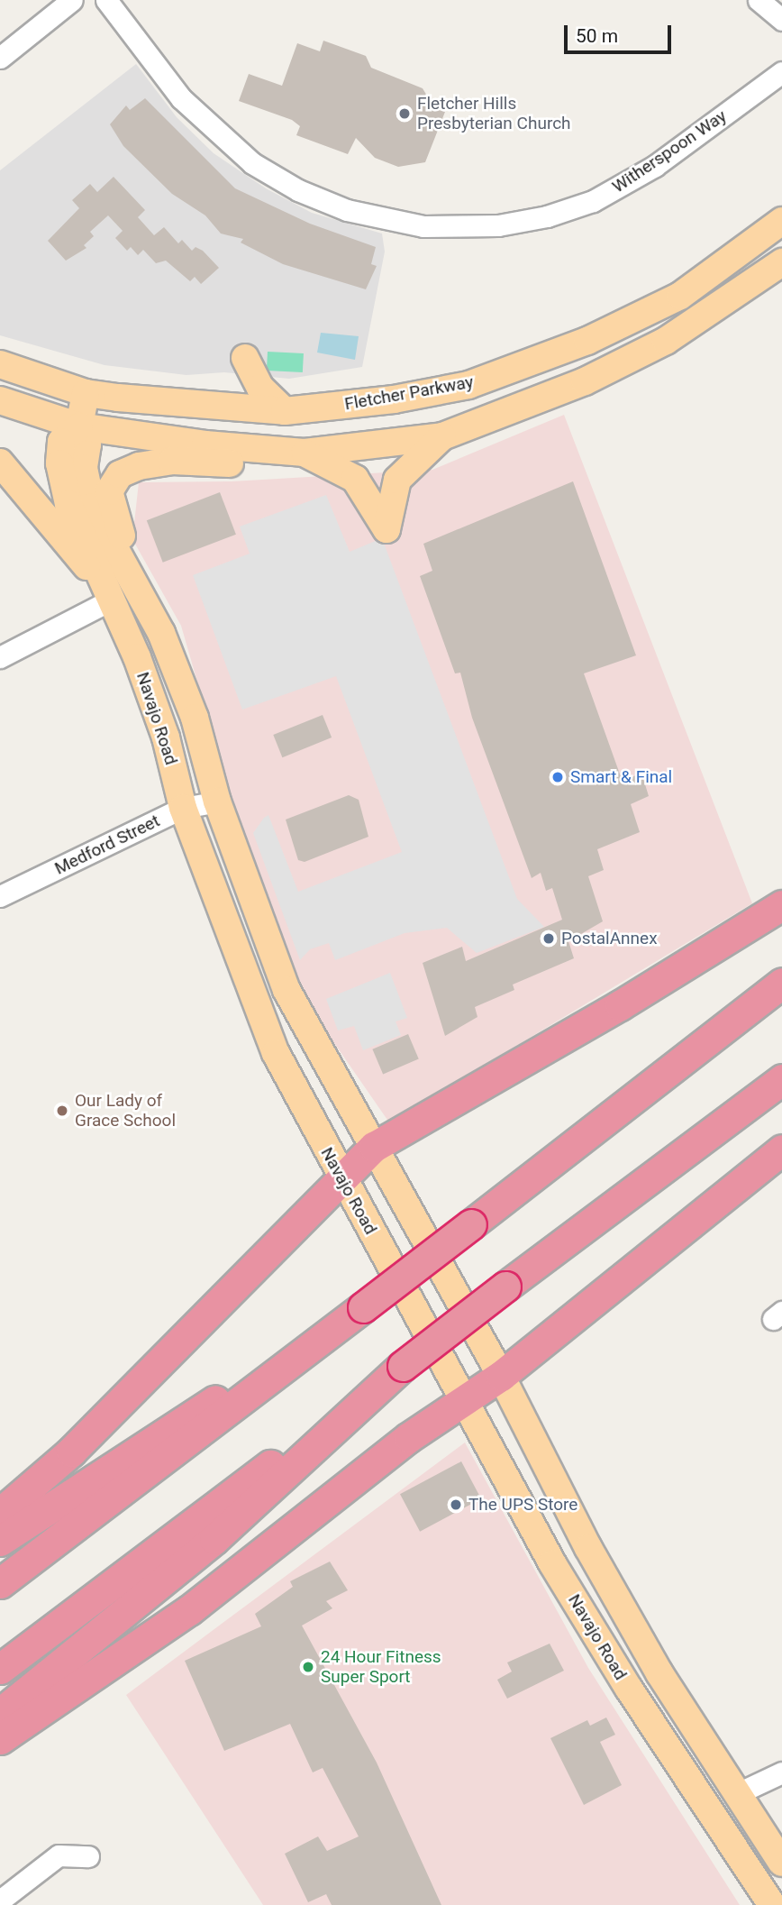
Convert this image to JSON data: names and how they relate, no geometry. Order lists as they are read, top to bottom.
{
  "streets": {
    "main road": ["Fletcher Parkway", "Navajo Road"],
    "street": ["Witherspoon Way", "Medford Street"]
  },
  "crossings": [
    ["Fletcher Parkway", "Navajo Road"],
    ["Navajo Road", "Medford Street"]
  ],
  "places": [
    "Fletcher Hills Presbyterian Church",
    "Smart & Final",
    "PostalAnnex",
    "Our Lady of Grace School",
    "The UPS Store",
    "24 Hour Fitness Super Sport"
  ],
  "scale_bar": "50 m"
}
